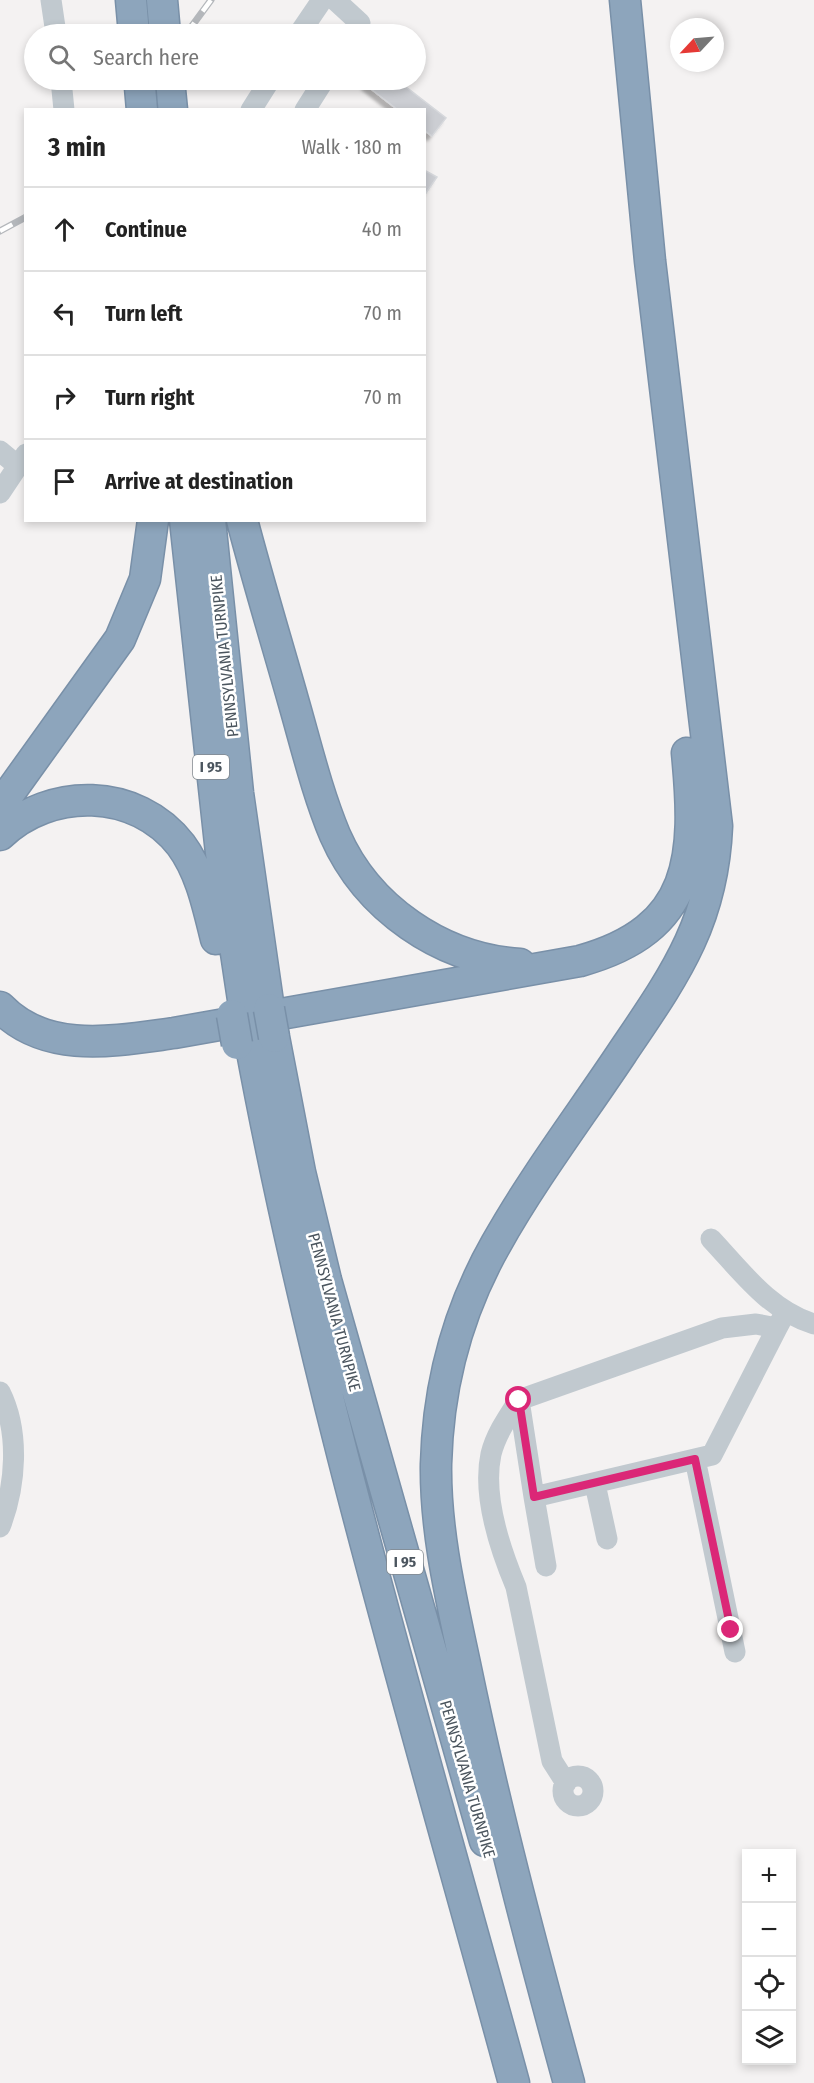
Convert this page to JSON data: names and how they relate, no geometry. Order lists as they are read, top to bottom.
{
  "streets": {
    "highway": ["PENNSYLVANIA TURNPIKE", "I 95"]
  },
  "north": "bottom left",
  "page": {
    "search": "Search here",
    "heading": ["3 min", "Walk · 180 m"],
    "list": [
      ["Continue", "40 m"],
      ["Turn left", "70 m"],
      ["Turn right", "70 m"],
      "Arrive at destination"
    ],
    "map_buttons": ["+", "−"]
  }
}
